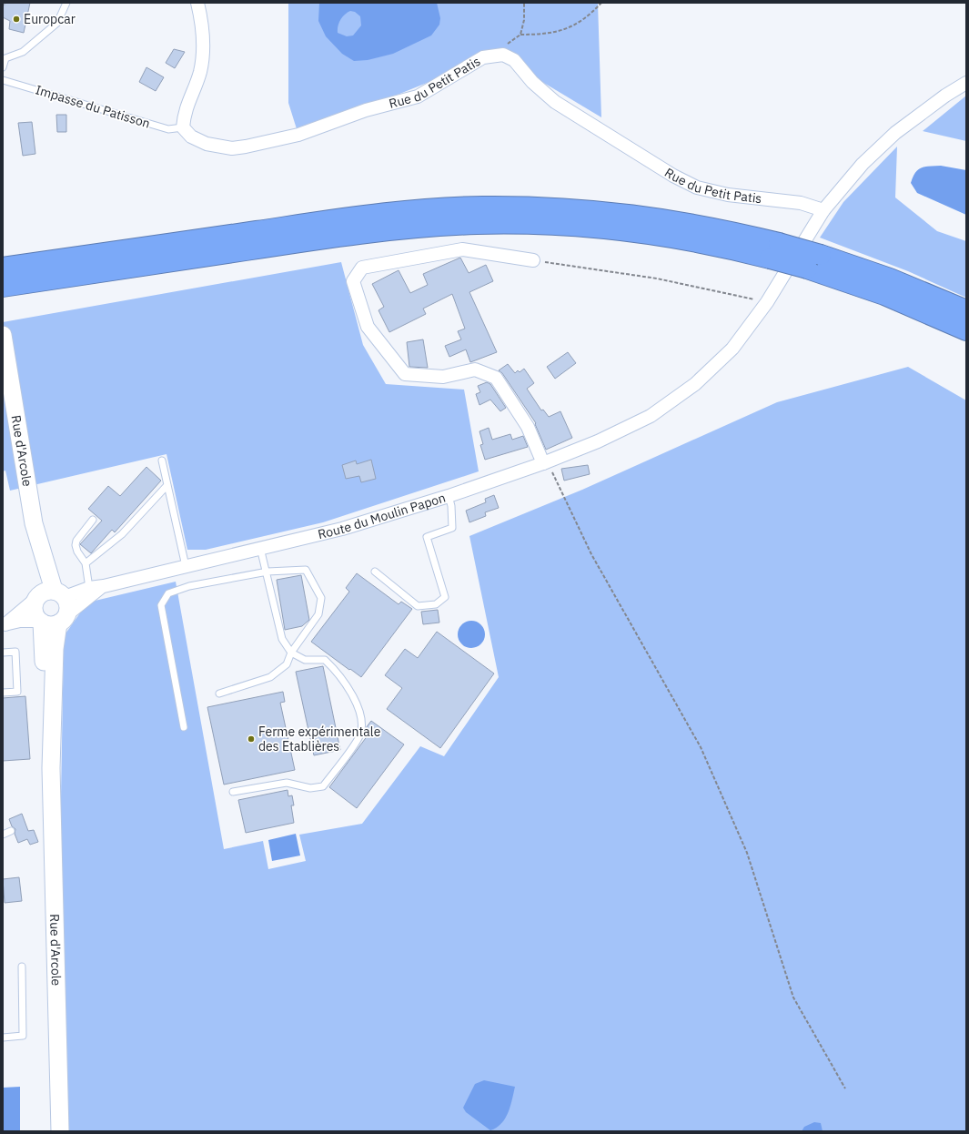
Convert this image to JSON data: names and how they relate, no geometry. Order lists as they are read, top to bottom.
{
  "streets": {
    "main road": ["Rue d'Arcole"],
    "street": ["Rue du Petit Patis", "Route du Moulin Papon"],
    "lane": ["Impasse du Patisson"]
  },
  "crossings": [
    ["Rue du Petit Patis", "Impasse du Patisson"],
    ["Rue du Petit Patis", "Route du Moulin Papon"],
    ["Rue d'Arcole", "Route du Moulin Papon"]
  ],
  "places": ["Europcar", "Ferme expérimentale des Etablières"]
}
